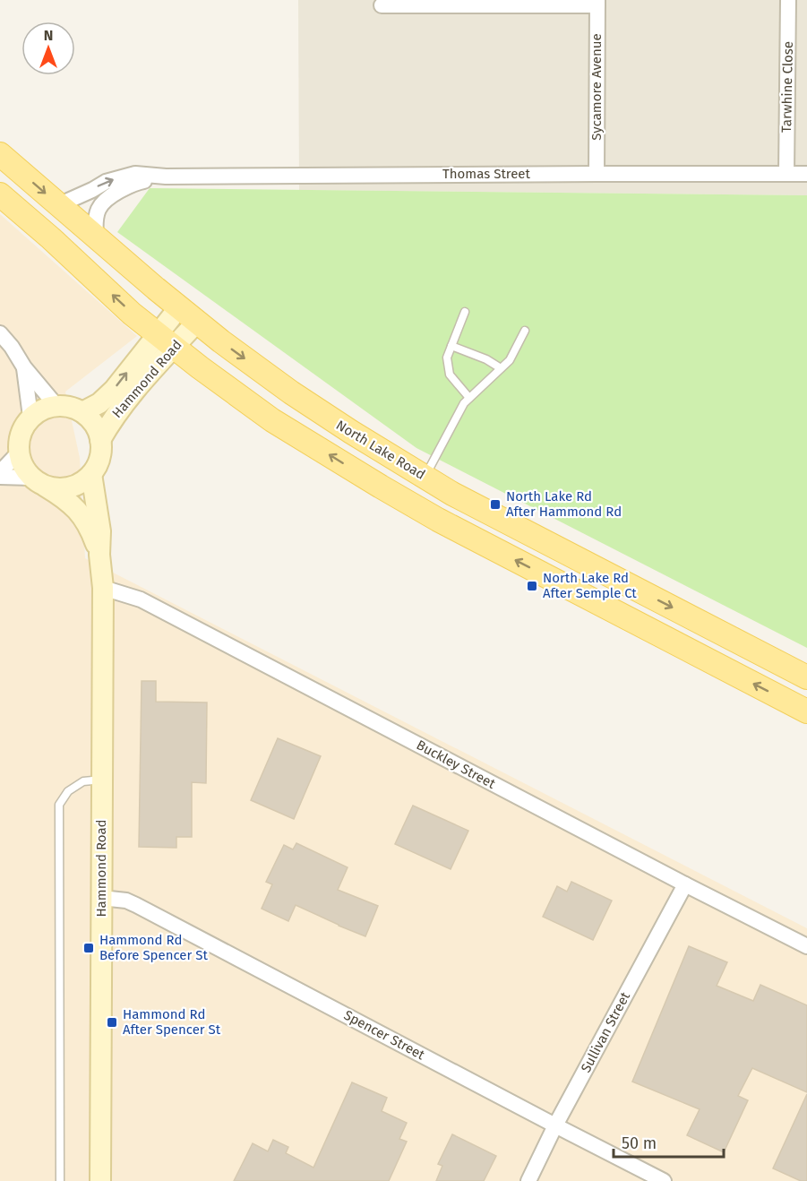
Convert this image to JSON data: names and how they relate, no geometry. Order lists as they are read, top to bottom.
{
  "streets": {
    "main road": ["Hammond Road", "North Lake Road"],
    "street": [
      "Sycamore Avenue",
      "Tarwhine Close",
      "Thomas Street",
      "Buckley Street",
      "Sullivan Street",
      "Spencer Street"
    ]
  },
  "crossings": [
    ["Sycamore Avenue", "Thomas Street"],
    ["Tarwhine Close", "Thomas Street"],
    ["Thomas Street", "North Lake Road"],
    ["Hammond Road", "North Lake Road"],
    ["Hammond Road", "Buckley Street"],
    ["Hammond Road", "Spencer Street"],
    ["Buckley Street", "Sullivan Street"],
    ["Sullivan Street", "Spencer Street"]
  ],
  "places": {
    "transit": [
      "North Lake Rd After Hammond Rd",
      "North Lake Rd After Semple Ct",
      "Hammond Rd Before Spencer St",
      "Hammond Rd After Spencer St"
    ]
  },
  "scale_bar": "50 m",
  "north": "top"
}
